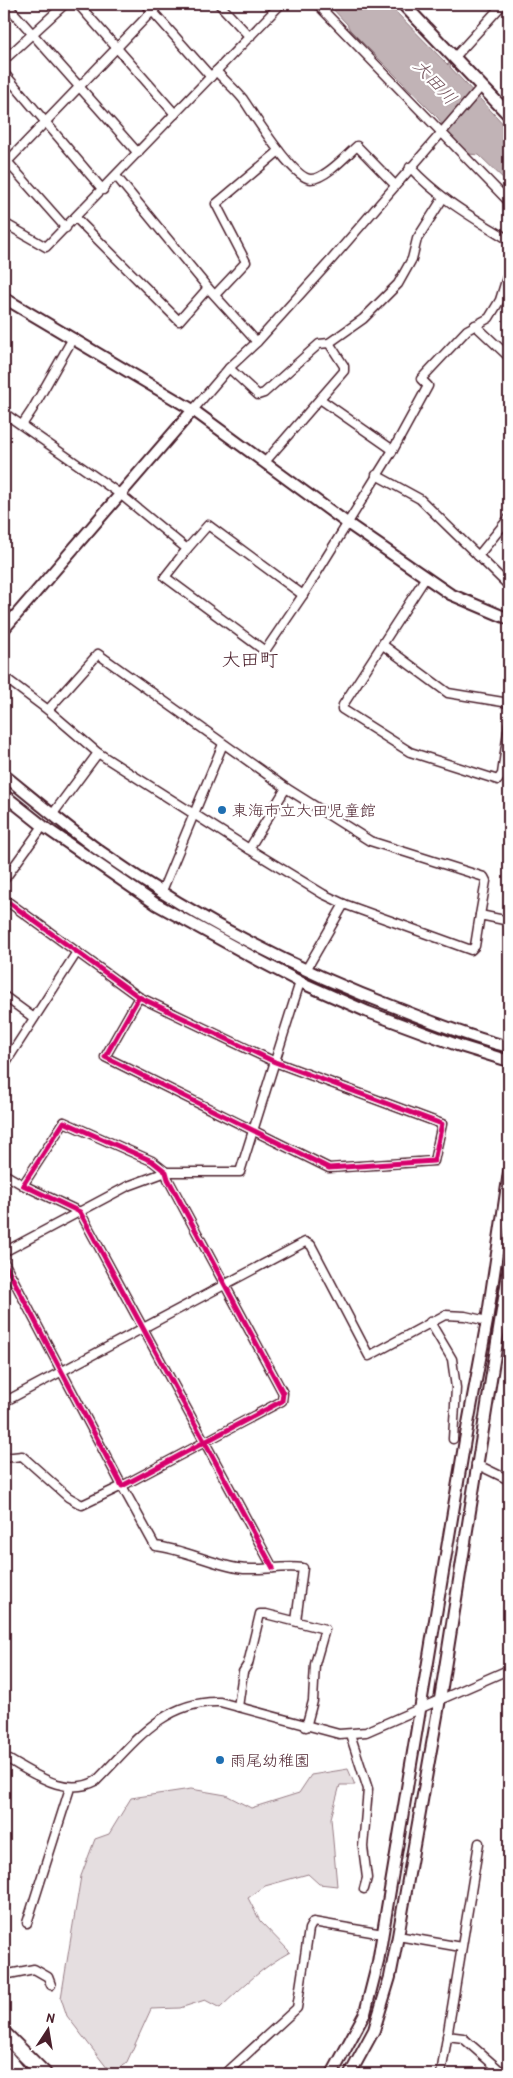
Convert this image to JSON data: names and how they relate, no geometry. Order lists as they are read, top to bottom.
{
  "districts": ["大田町"],
  "water": ["大田川"],
  "places": ["東海市立大田児童館", "雨尾幼稚園"],
  "north": "top"
}
